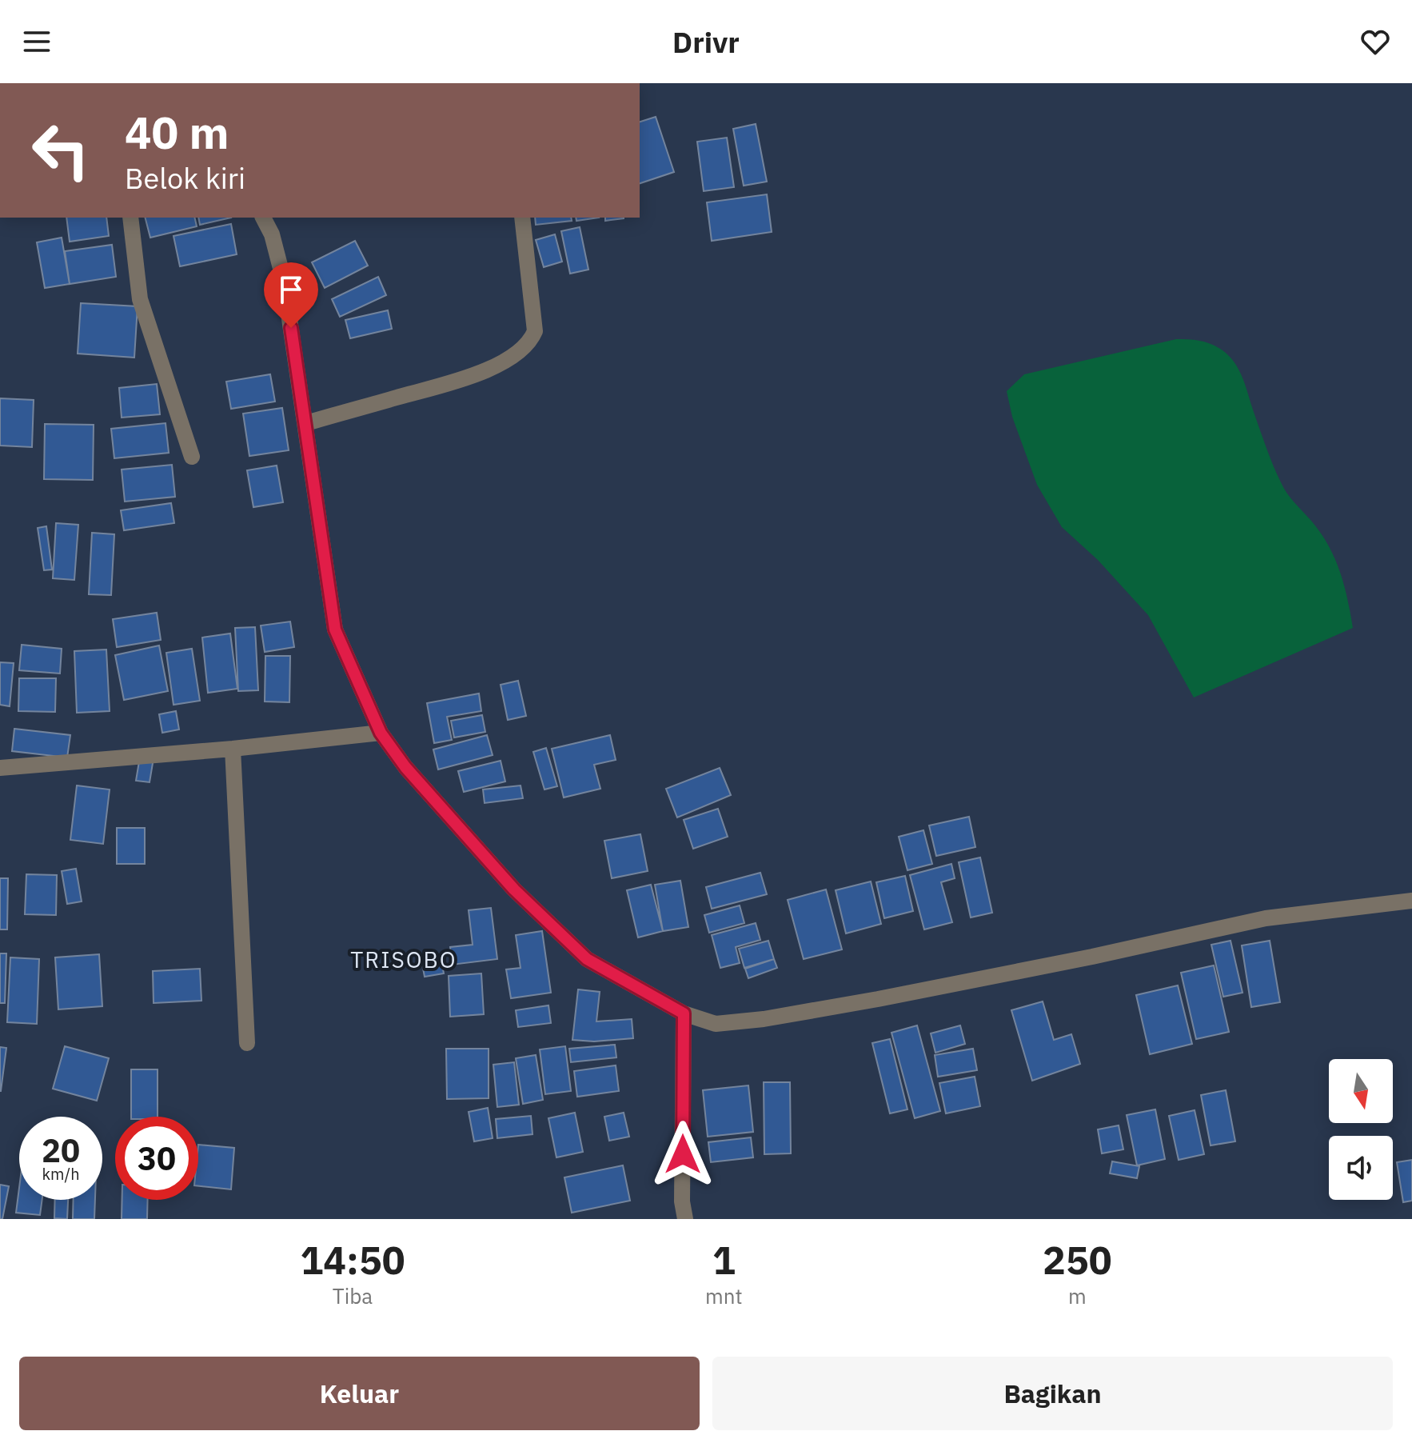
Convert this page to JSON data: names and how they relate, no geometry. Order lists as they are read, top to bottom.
{
  "districts": ["TRISOBO"],
  "north": "bottom",
  "page": {
    "header": "Drivr",
    "turn": ["40 m", "Belok kiri"],
    "speed": "20 km/h",
    "limit": "30",
    "eta": [
      "14:50",
      "Tiba",
      "1",
      "mnt",
      "250",
      "m"
    ],
    "buttons": ["Keluar", "Bagikan"]
  }
}
